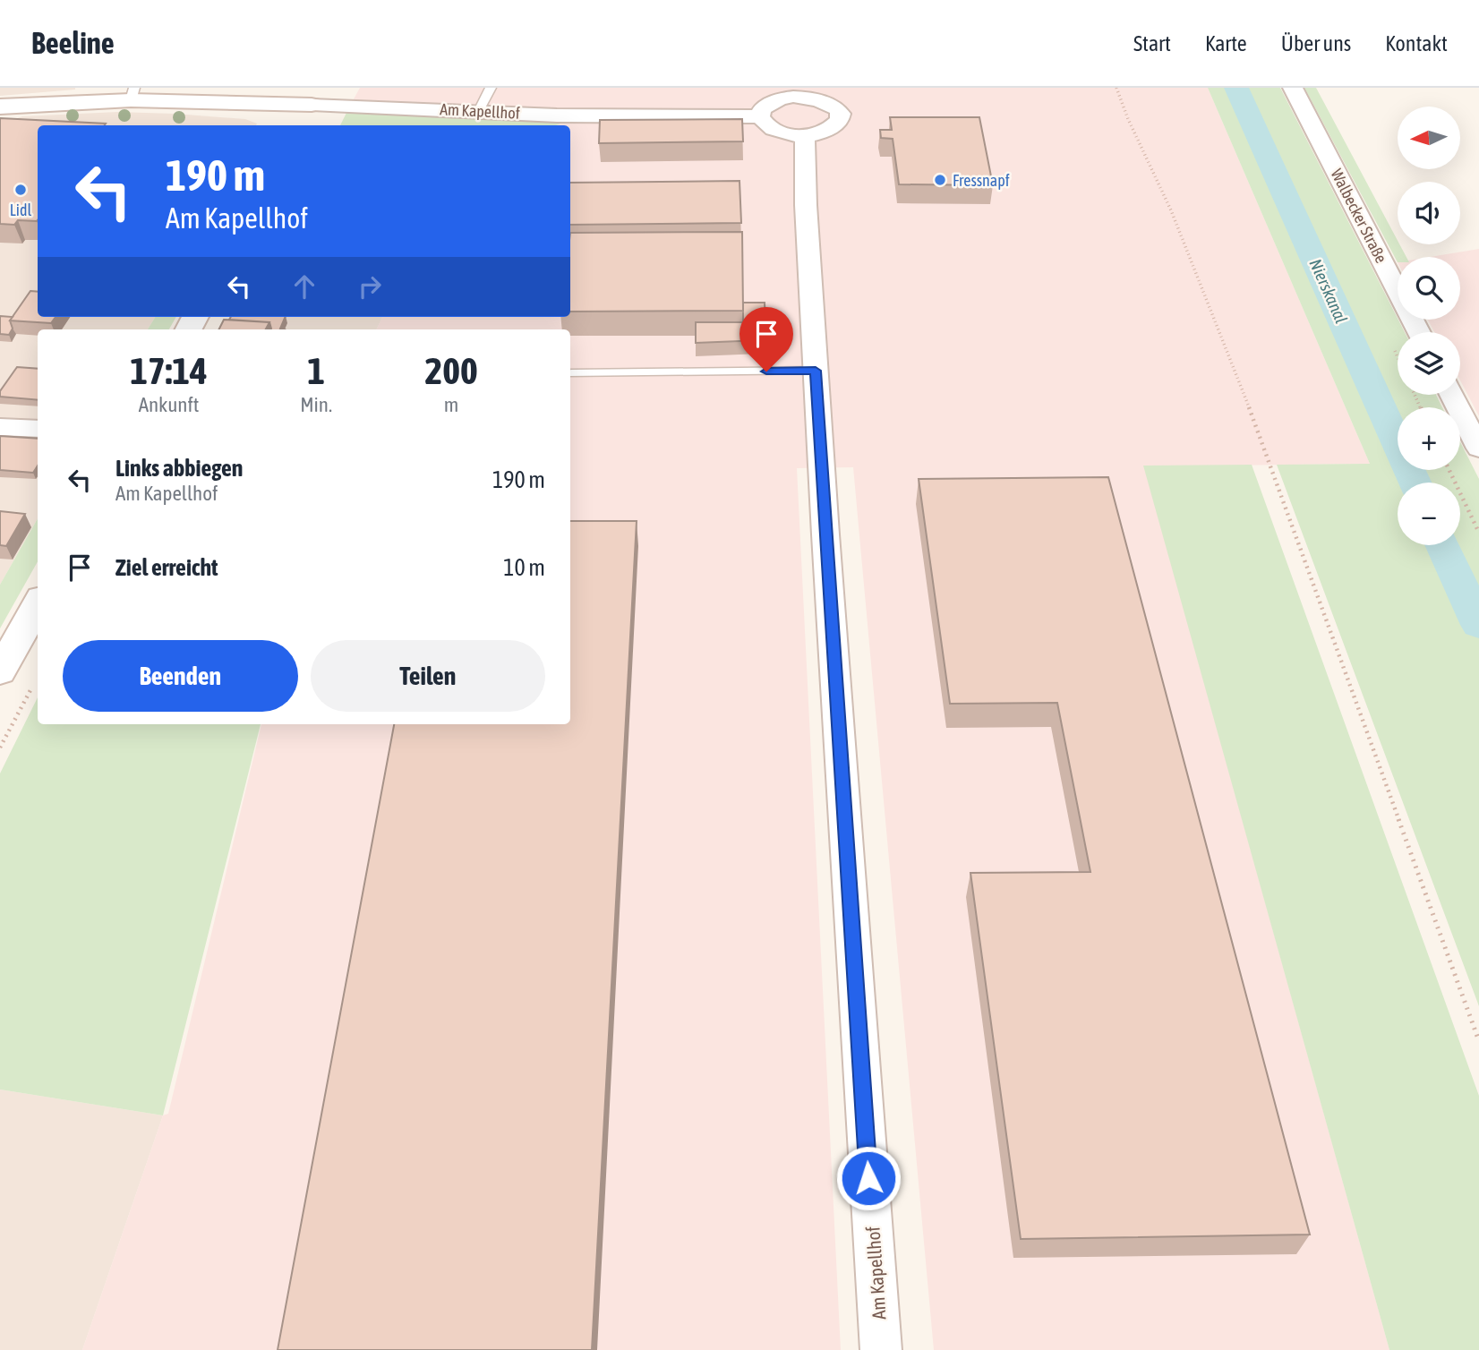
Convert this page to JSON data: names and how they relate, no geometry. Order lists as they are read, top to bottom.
{
  "streets": {
    "street": ["Am Kapellhof", "Walbecker Straße"]
  },
  "water": ["Nierskanal"],
  "places": ["Fressnapf", "Lidl"],
  "north": "left",
  "page": {
    "header": "Beeline",
    "nav": [
      "Start",
      "Karte",
      "Über uns",
      "Kontakt"
    ],
    "map_buttons": ["+", "−"],
    "turn": ["190 m", "Am Kapellhof"],
    "eta": [
      "17:14",
      "Ankunft",
      "1",
      "Min.",
      "200",
      "m"
    ],
    "list": [
      {
        "name": "Links abbiegen",
        "note": "Am Kapellhof",
        "value": "190 m"
      },
      {
        "name": "Ziel erreicht",
        "value": "10 m"
      }
    ],
    "buttons": ["Beenden", "Teilen"]
  }
}
